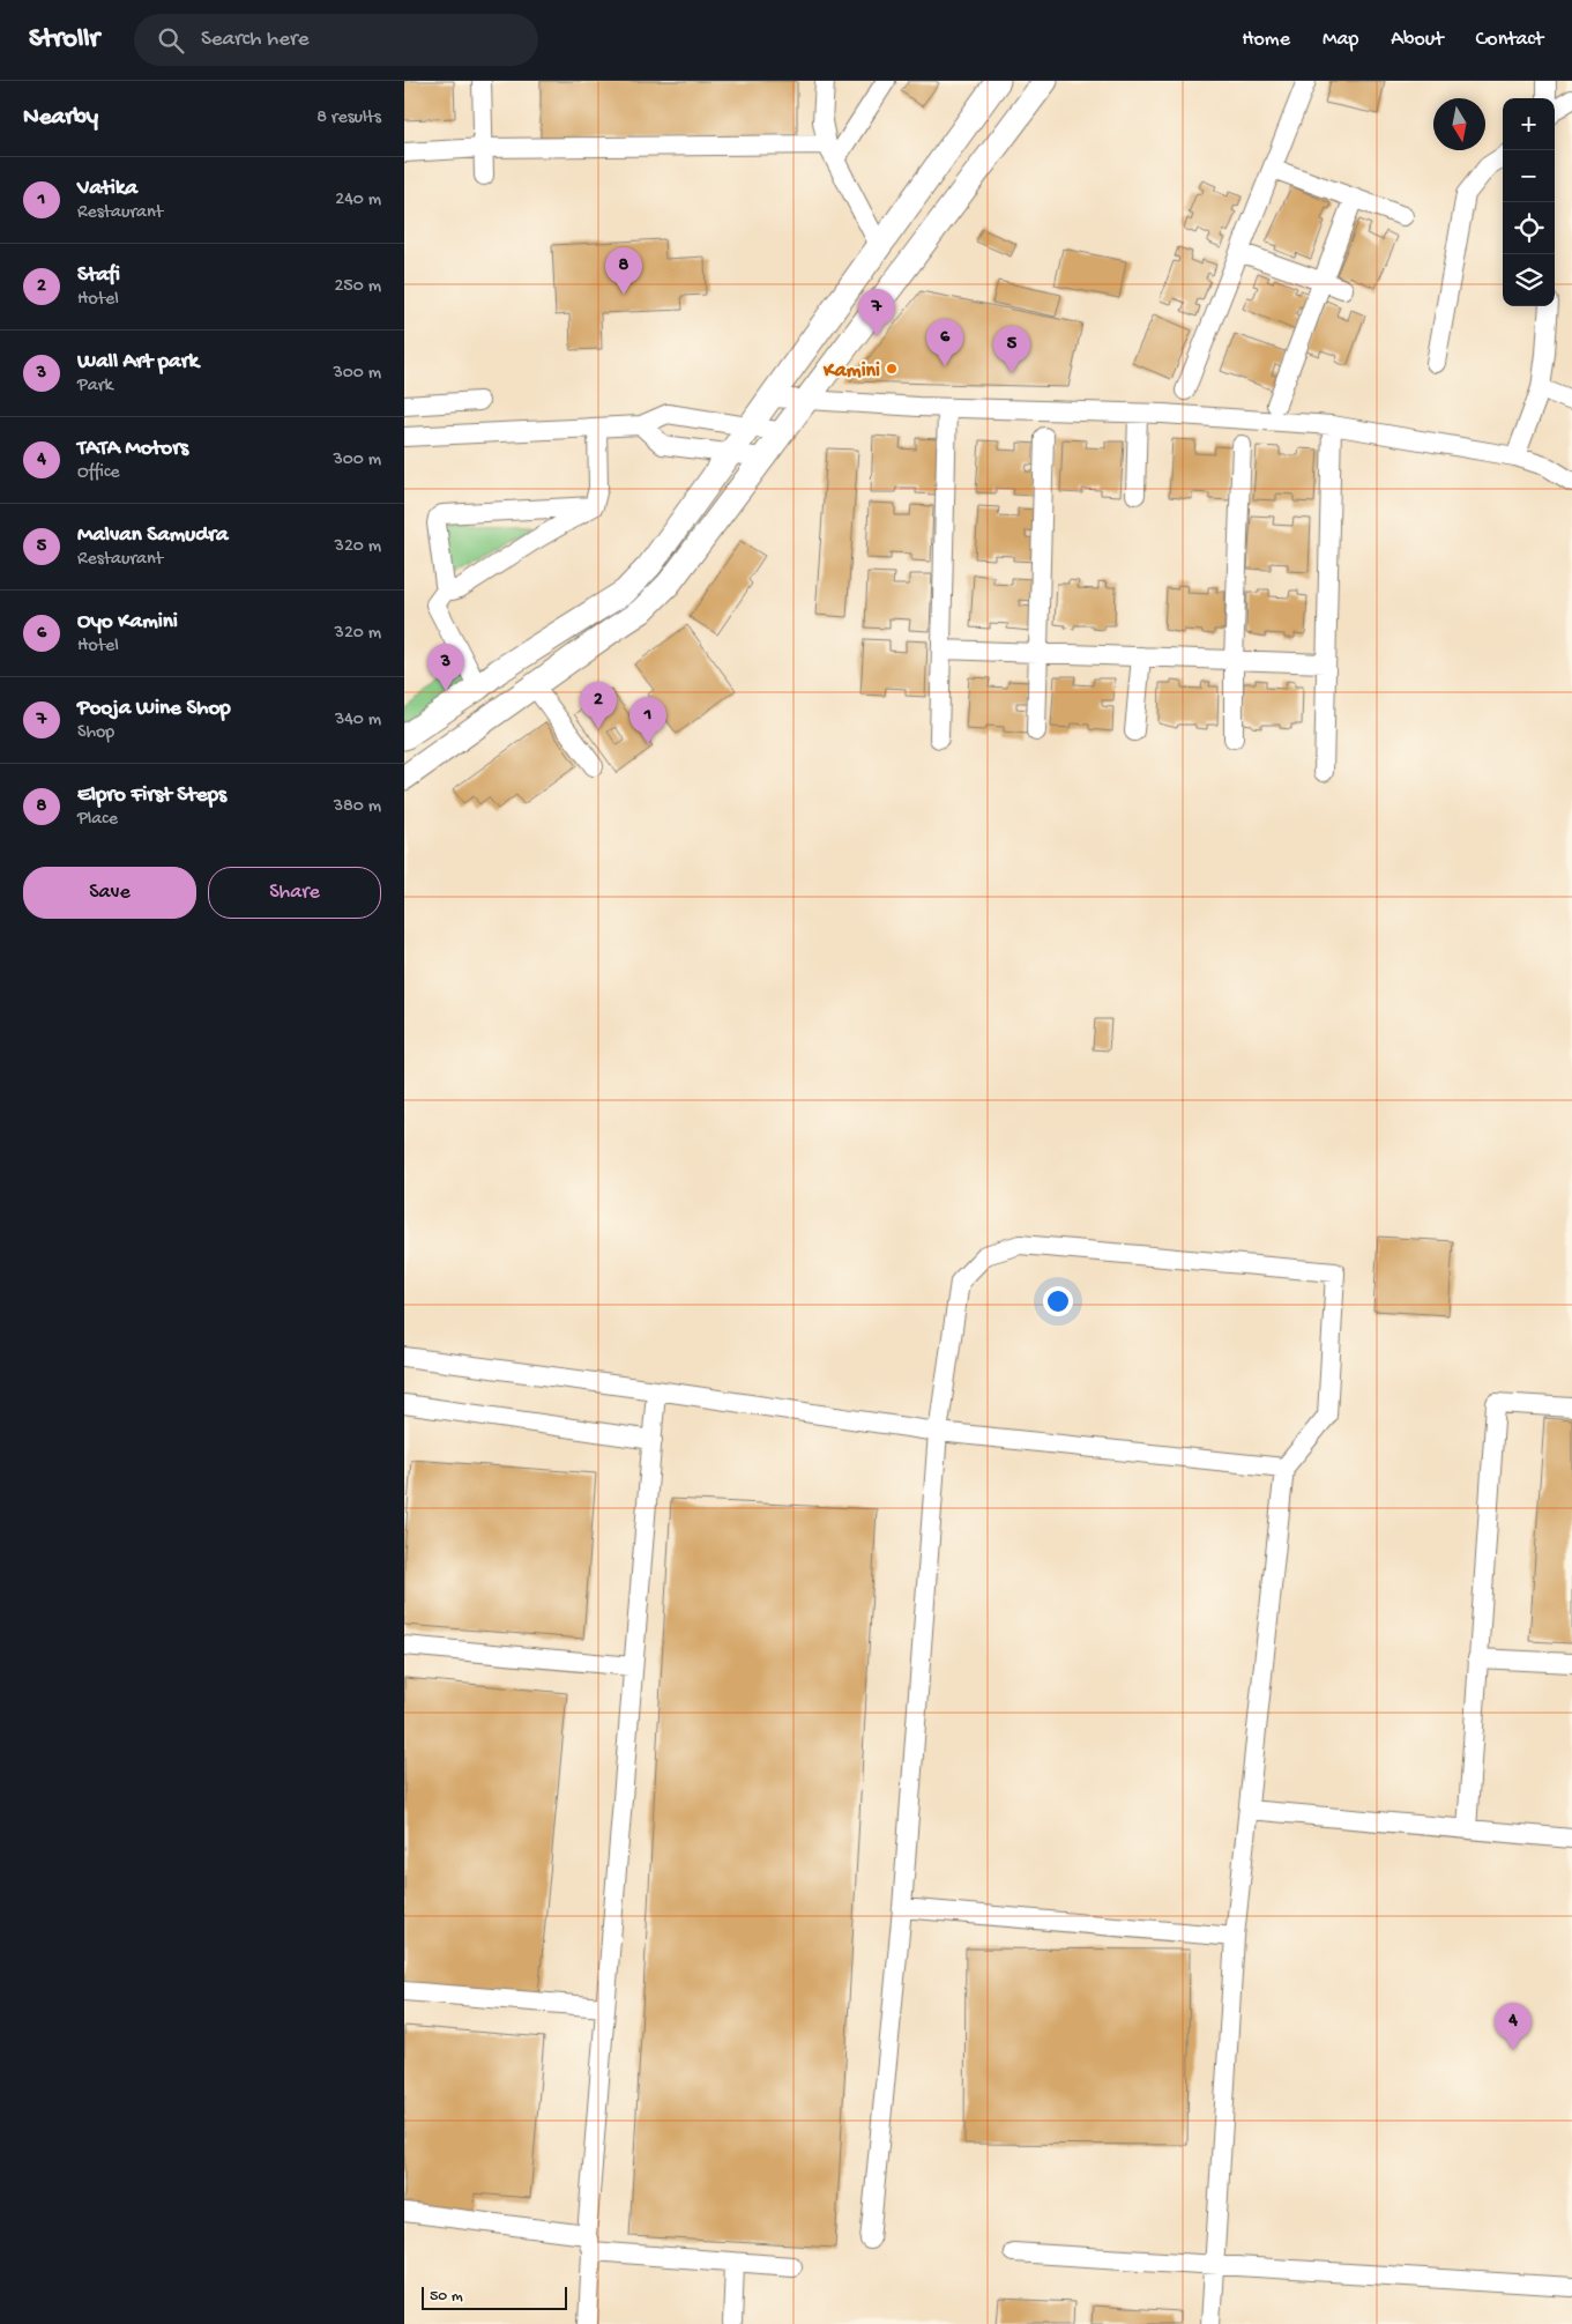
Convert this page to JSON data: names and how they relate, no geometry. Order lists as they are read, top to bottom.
{
  "places": ["Kamini"],
  "scale_bar": "50 m",
  "north": "bottom",
  "page": {
    "header": "Strollr",
    "search": "Search here",
    "nav": [
      "Home",
      "Map",
      "About",
      "Contact"
    ],
    "heading": ["Nearby", "8 results"],
    "map_buttons": ["+", "−"],
    "list": [
      {
        "mark": "1",
        "name": "Vatika",
        "note": "Restaurant",
        "value": "240 m"
      },
      {
        "mark": "2",
        "name": "Stafi",
        "note": "Hotel",
        "value": "250 m"
      },
      {
        "mark": "3",
        "name": "Wall Art park",
        "note": "Park",
        "value": "300 m"
      },
      {
        "mark": "4",
        "name": "TATA Motors",
        "note": "Office",
        "value": "300 m"
      },
      {
        "mark": "5",
        "name": "Malvan Samudra",
        "note": "Restaurant",
        "value": "320 m"
      },
      {
        "mark": "6",
        "name": "Oyo Kamini",
        "note": "Hotel",
        "value": "320 m"
      },
      {
        "mark": "7",
        "name": "Pooja Wine Shop",
        "note": "Shop",
        "value": "340 m"
      },
      {
        "mark": "8",
        "name": "Elpro First Steps",
        "note": "Place",
        "value": "380 m"
      }
    ],
    "pins": [
      "8",
      "7",
      "6",
      "5",
      "3",
      "2",
      "1",
      "4"
    ],
    "buttons": ["Save", "Share"],
    "scale": "50 m"
  }
}
